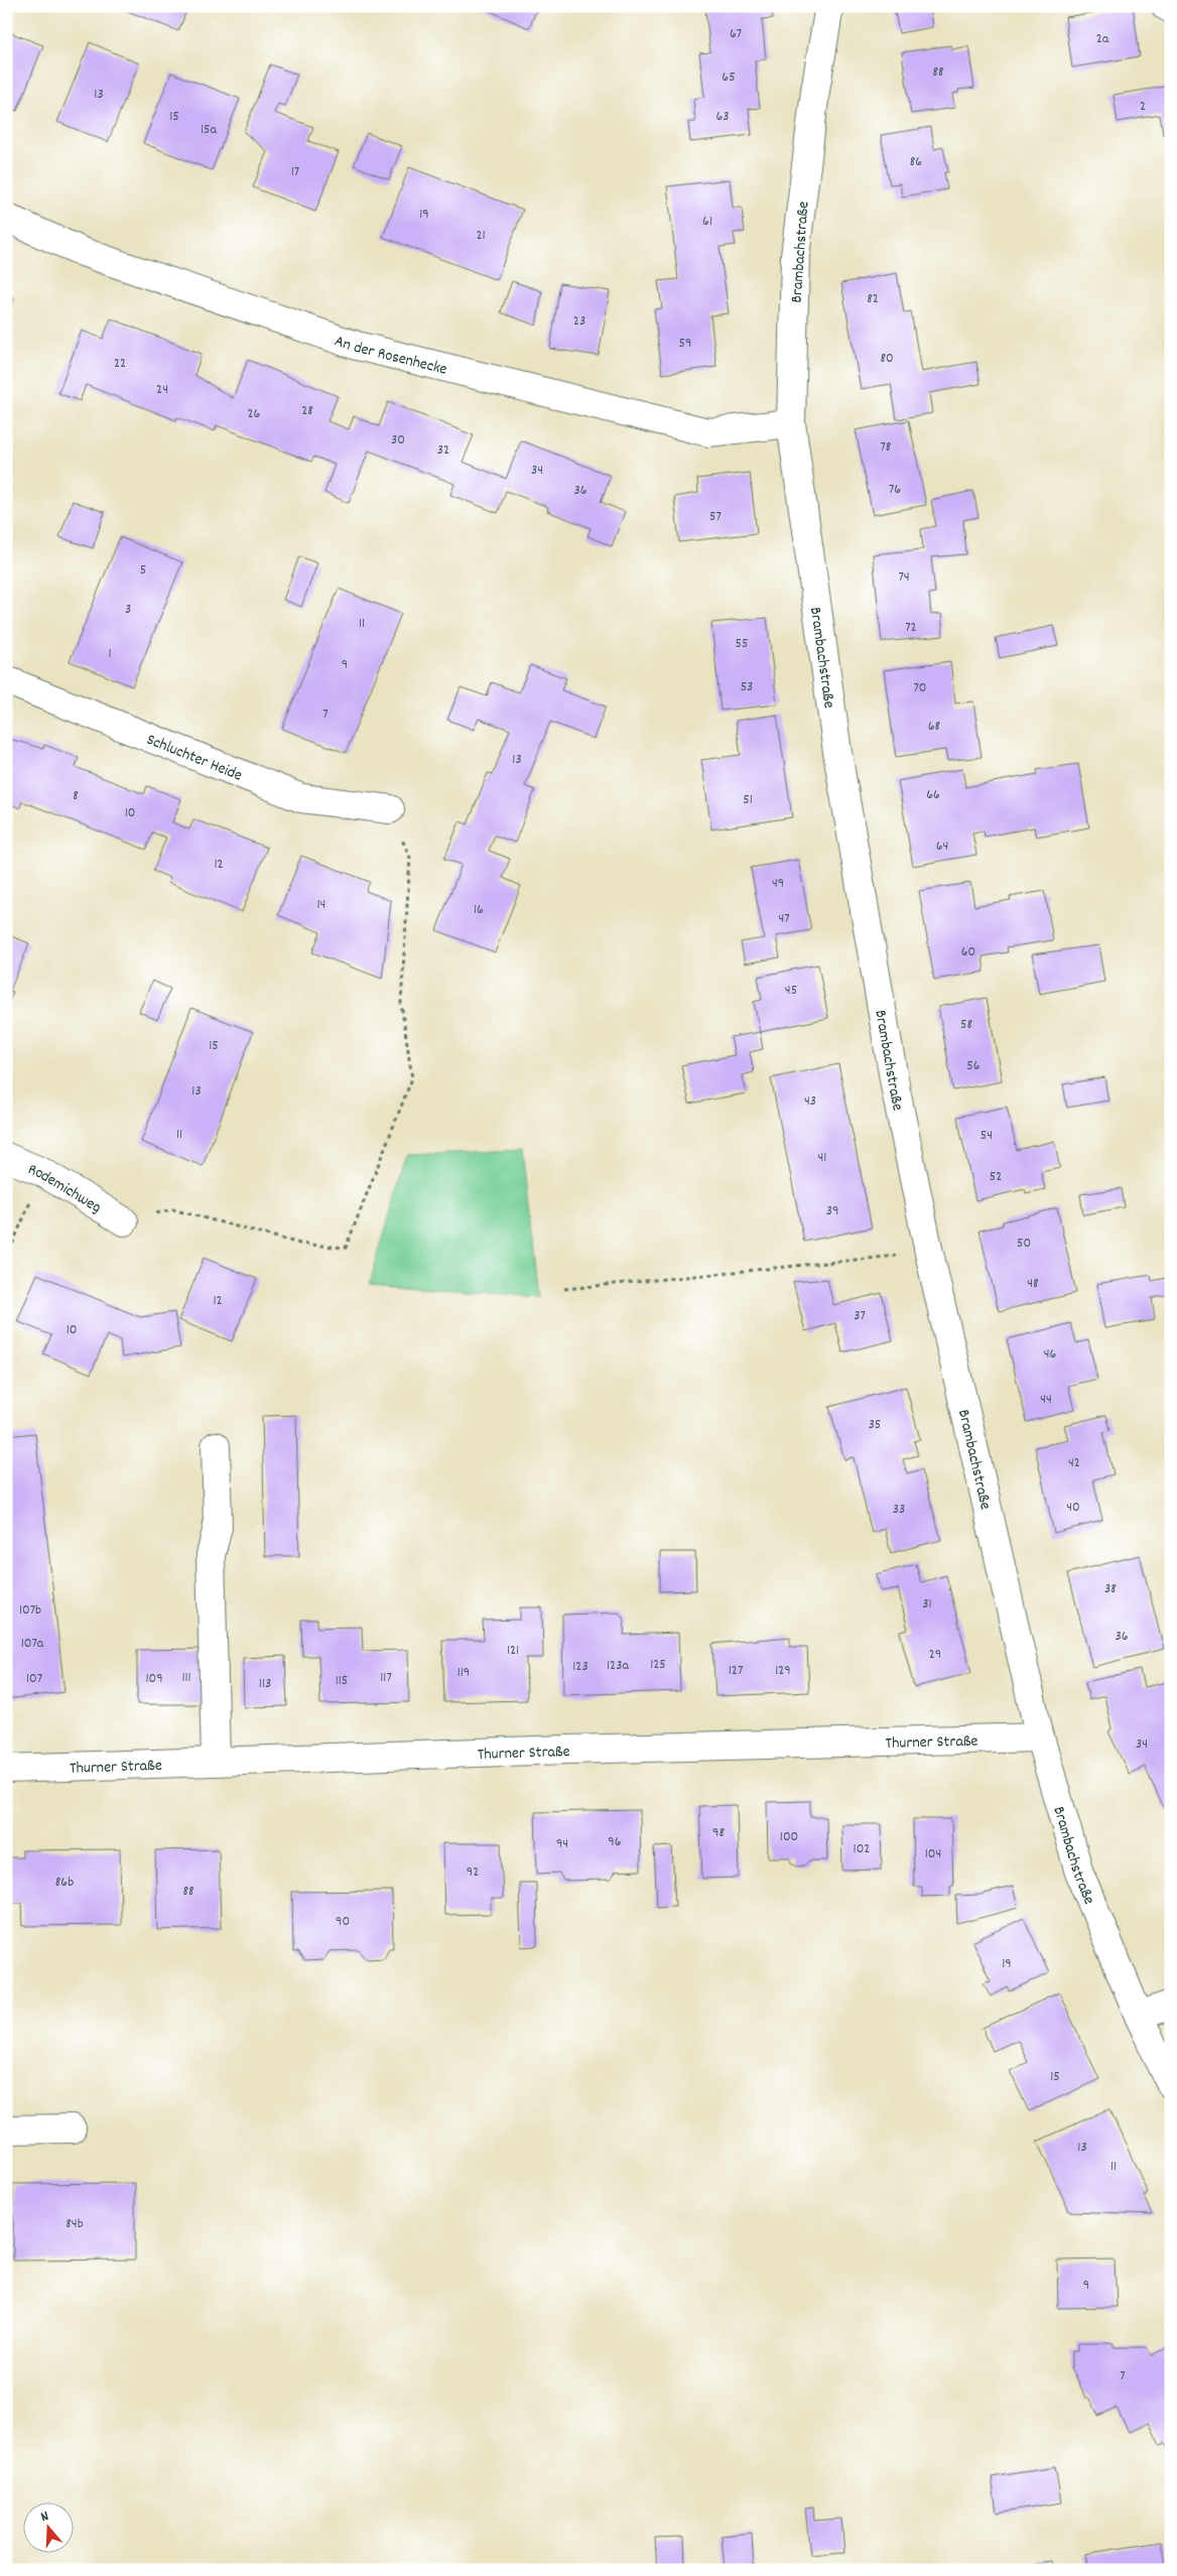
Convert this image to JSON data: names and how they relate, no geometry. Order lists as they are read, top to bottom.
{
  "streets": {
    "street": [
      "Brambachstraße",
      "An der Rosenhecke",
      "Schluchter Heide",
      "Rodemichweg",
      "Thurner Straße"
    ]
  },
  "crossings": [
    ["Brambachstraße", "An der Rosenhecke"],
    ["Brambachstraße", "Thurner Straße"]
  ],
  "house_numbers": [
    "67",
    "2a",
    "88",
    "65",
    "13",
    "2",
    "15",
    "63",
    "15a",
    "86",
    "17",
    "19",
    "61",
    "21",
    "82",
    "23",
    "59",
    "80",
    "22",
    "24",
    "28",
    "26",
    "30",
    "78",
    "32",
    "34",
    "76",
    "36",
    "57",
    "5",
    "74",
    "3",
    "11",
    "72",
    "55",
    "1",
    "9",
    "53",
    "70",
    "7",
    "68",
    "13",
    "66",
    "8",
    "51",
    "10",
    "64",
    "12",
    "49",
    "14",
    "16",
    "47",
    "60",
    "45",
    "58",
    "15",
    "56",
    "13",
    "43",
    "11",
    "54",
    "41",
    "52",
    "39",
    "50",
    "48",
    "12",
    "37",
    "10",
    "46",
    "44",
    "35",
    "42",
    "40",
    "33",
    "38",
    "31",
    "107b",
    "36",
    "107a",
    "121",
    "29",
    "125",
    "123a",
    "123",
    "127",
    "129",
    "119",
    "111",
    "117",
    "107",
    "109",
    "115",
    "113",
    "34",
    "98",
    "100",
    "96",
    "94",
    "102",
    "104",
    "92",
    "86b",
    "88",
    "90",
    "19",
    "15",
    "13",
    "11",
    "84b",
    "9",
    "7"
  ],
  "north": "top"
}
